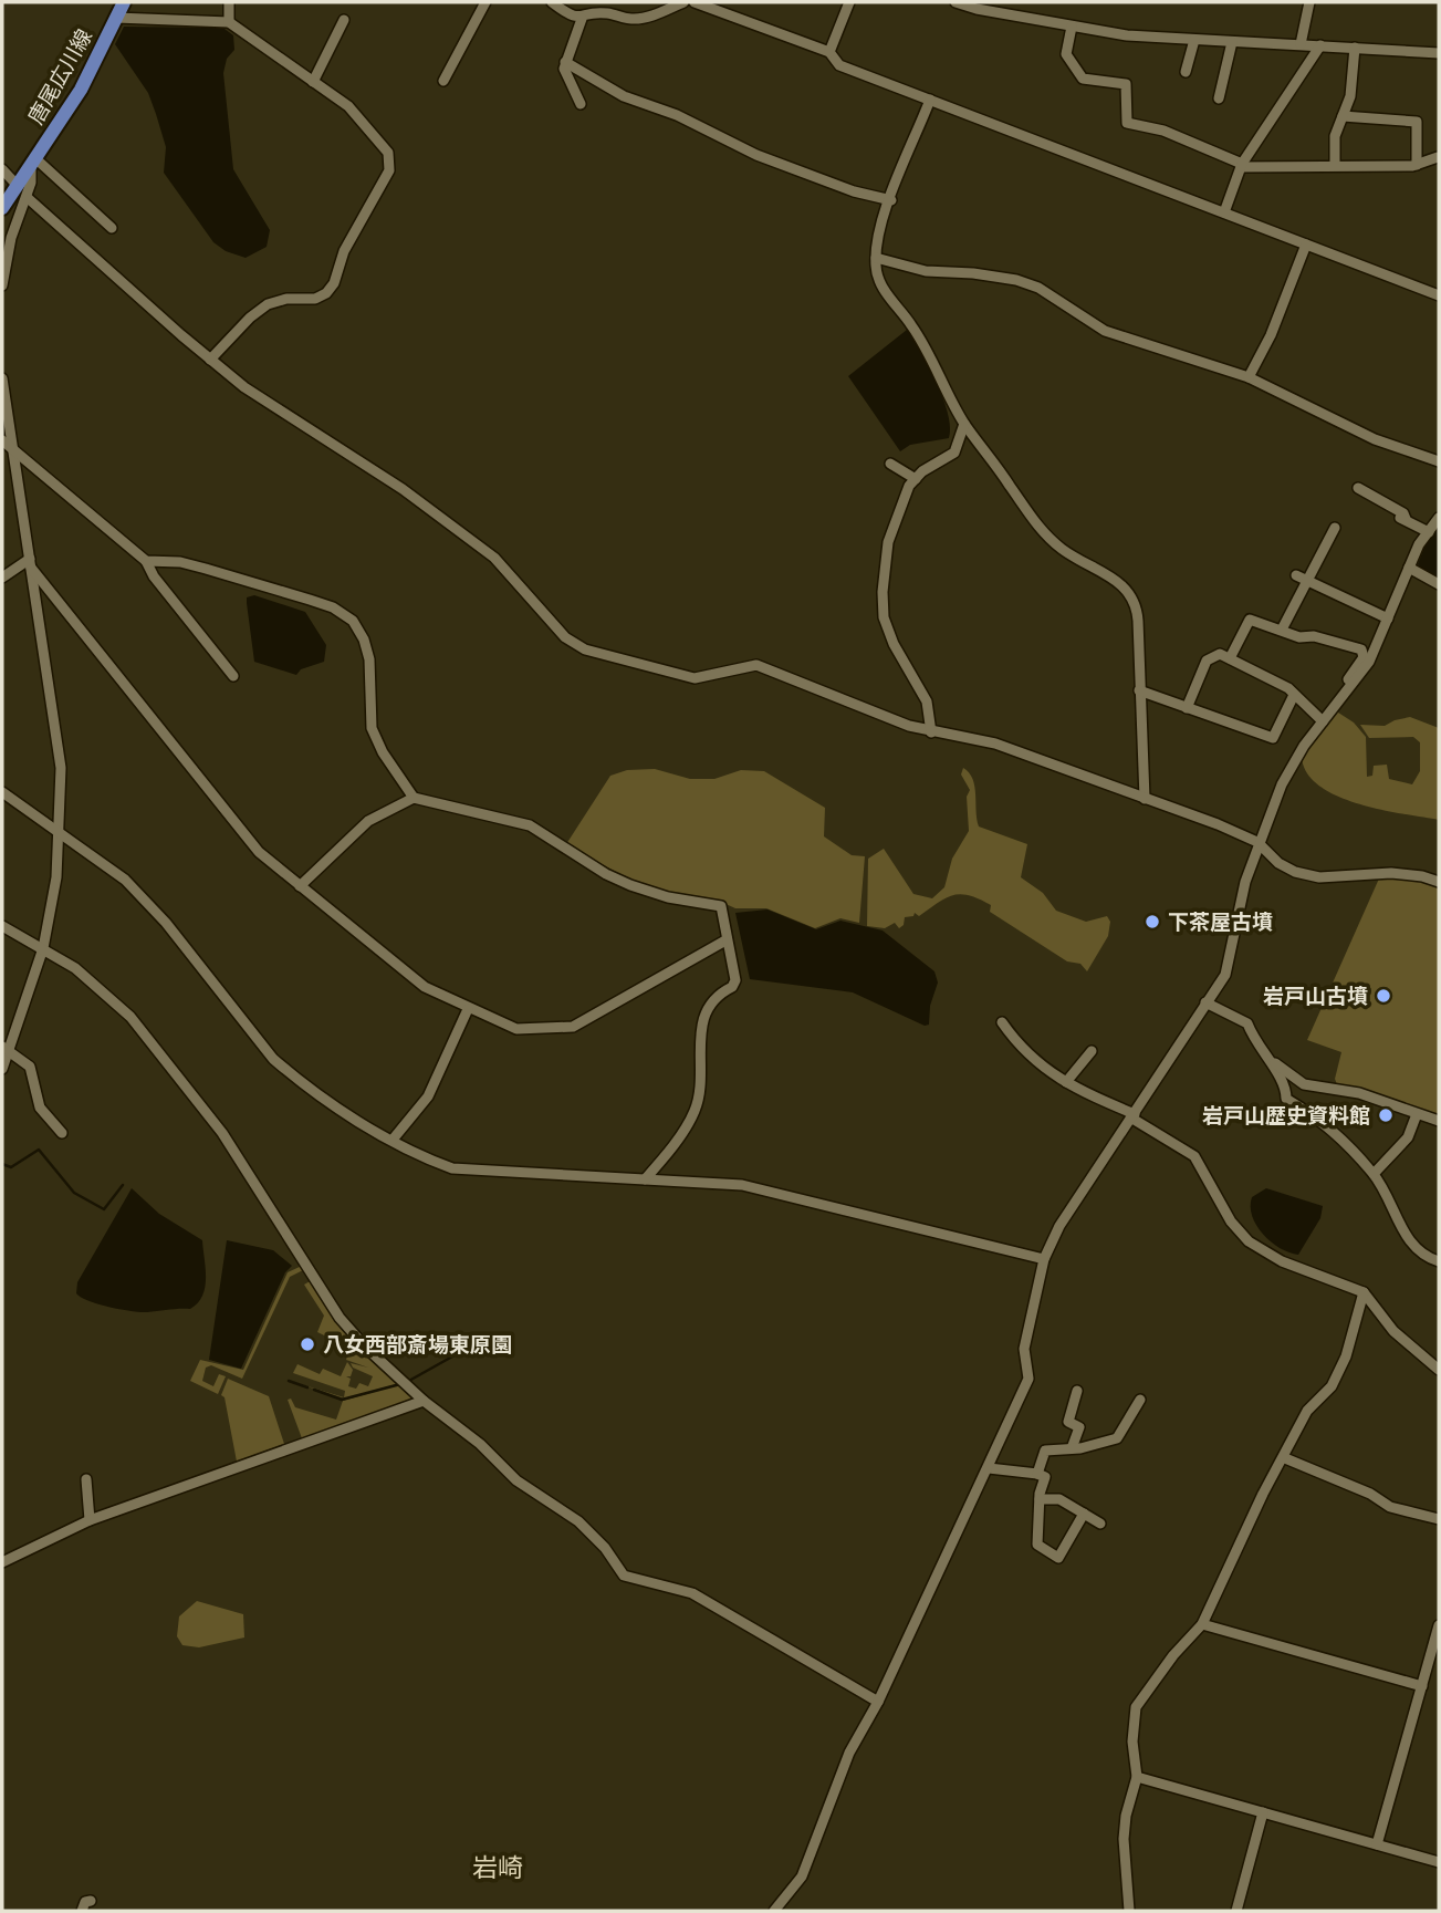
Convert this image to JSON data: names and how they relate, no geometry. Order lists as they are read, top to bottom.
{
  "streets": {
    "main road": ["唐尾広川線"]
  },
  "districts": ["岩崎"],
  "places": [
    "下茶屋古墳",
    "岩戸山古墳",
    "岩戸山歴史資料館",
    "八女西部斎場東原園"
  ]
}
